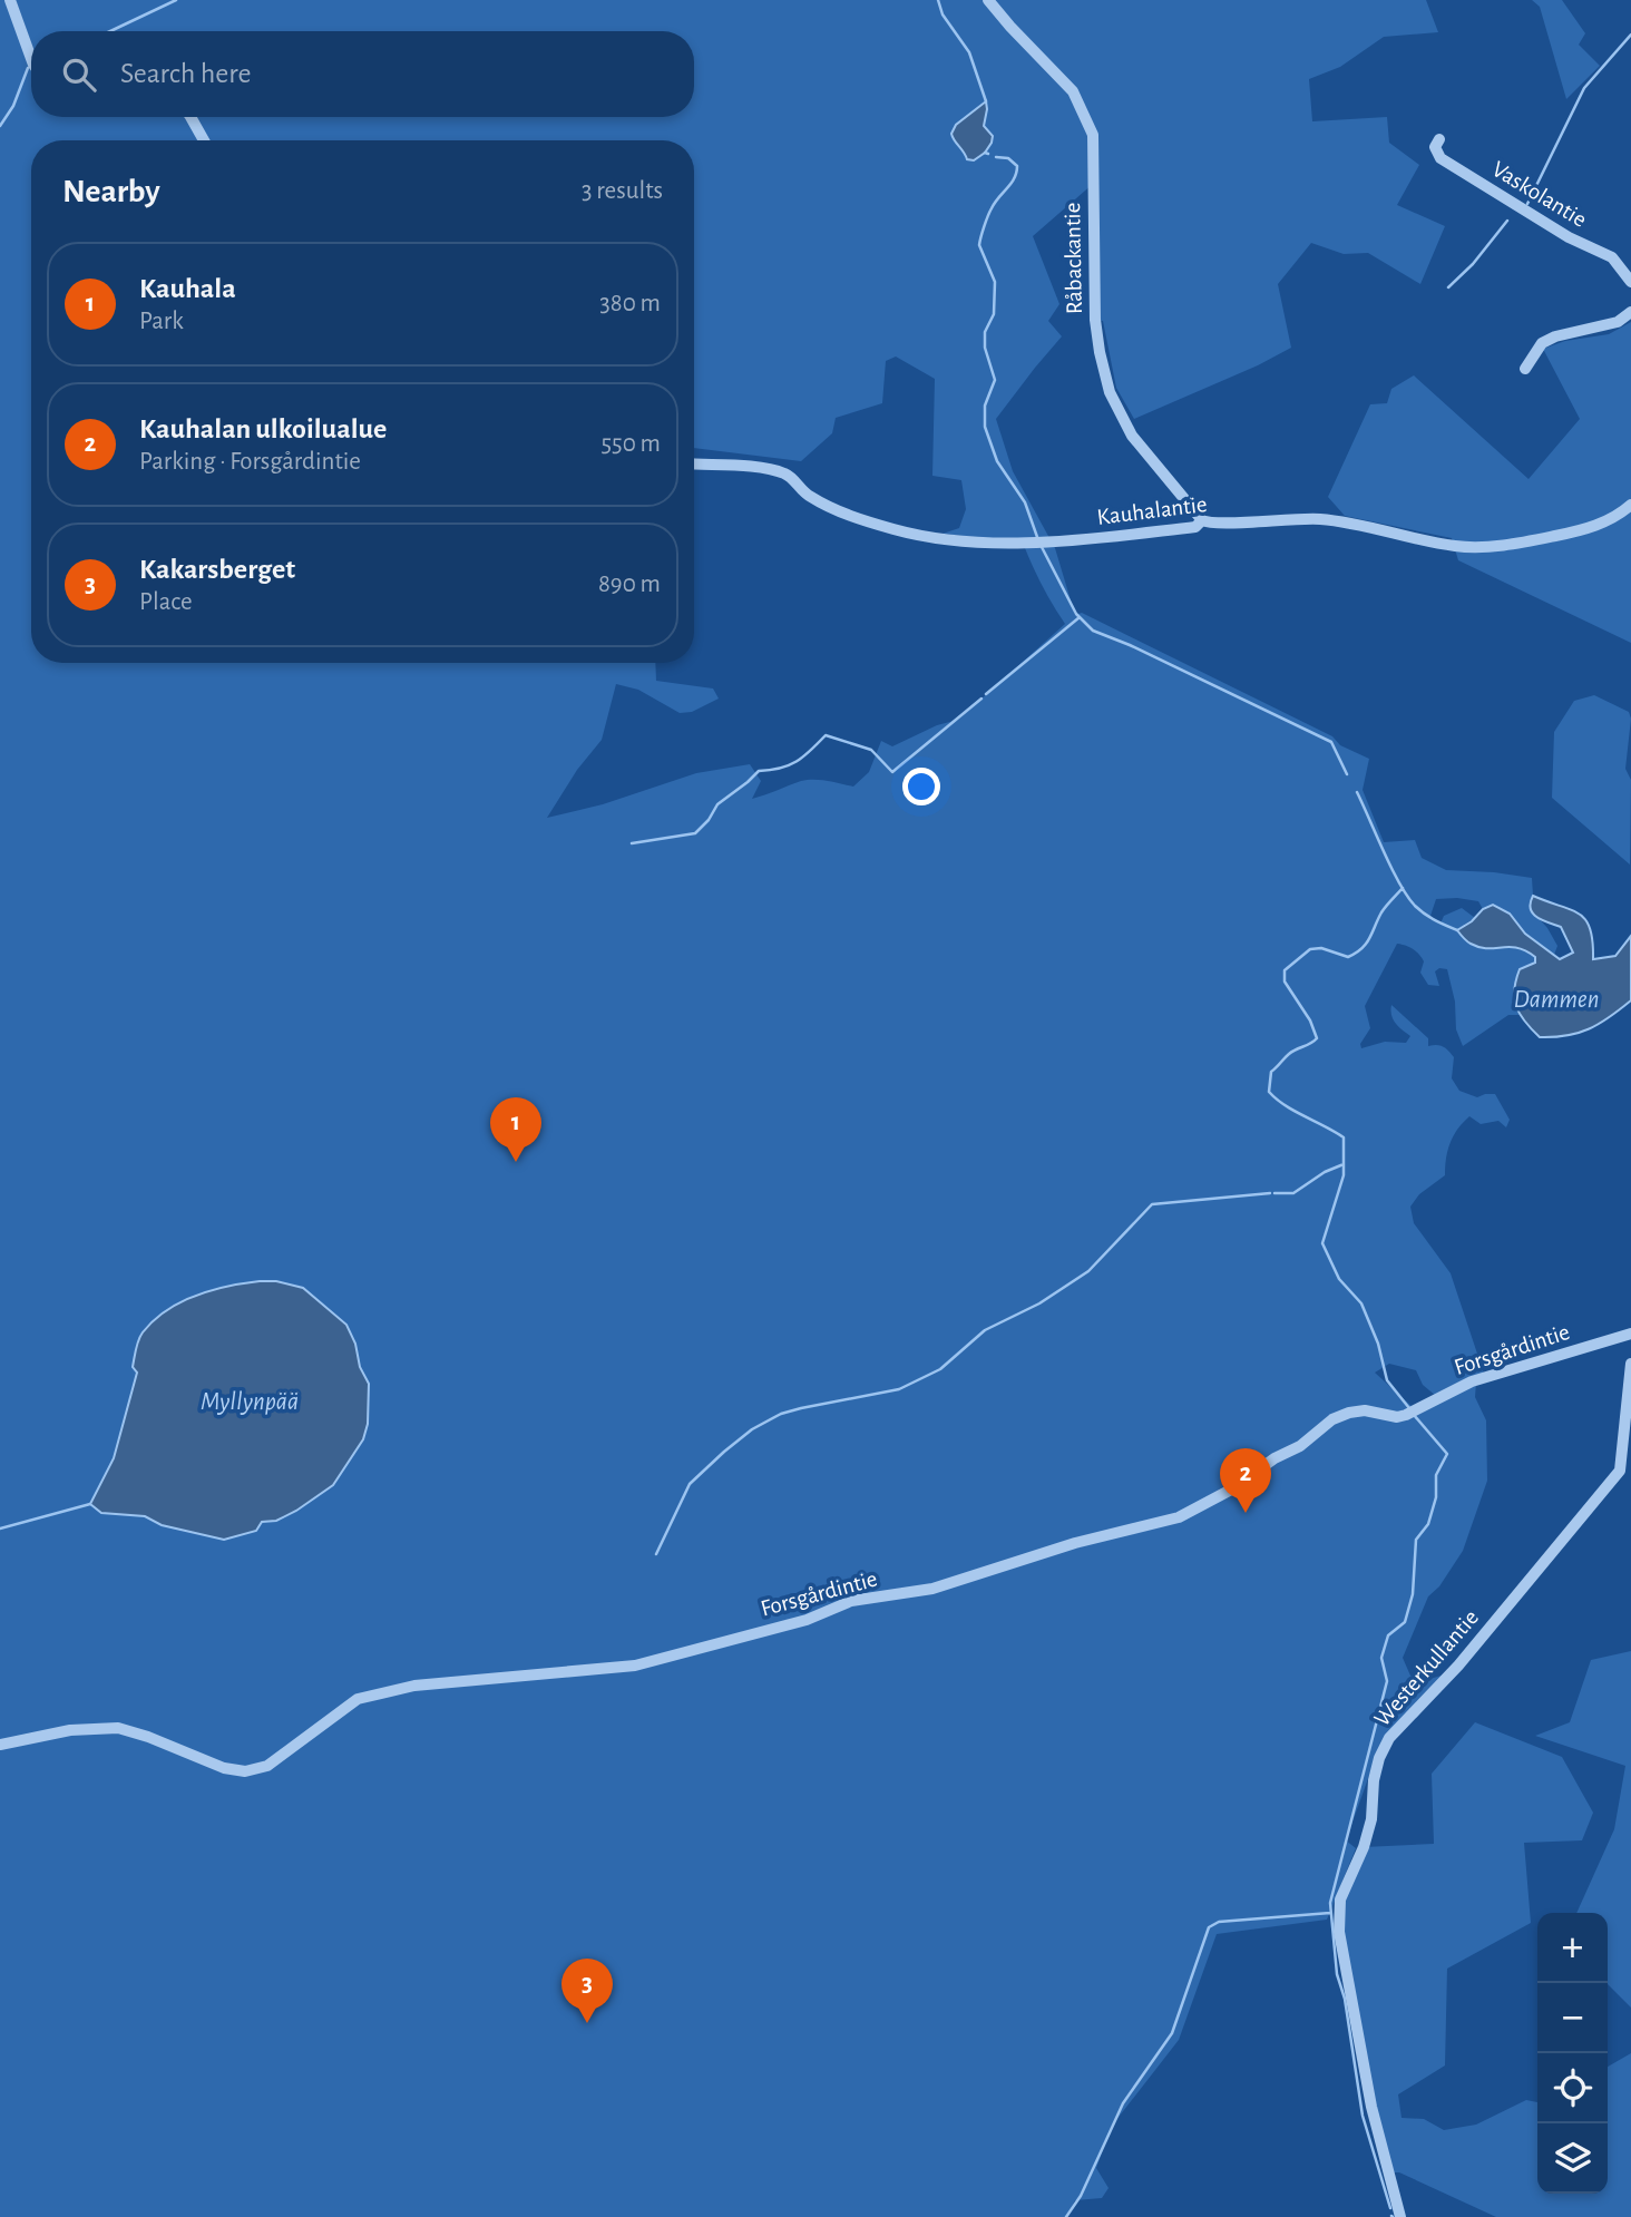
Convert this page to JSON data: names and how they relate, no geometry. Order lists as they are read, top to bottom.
{
  "streets": {
    "street": [
      "Vaskolantie",
      "Råbackantie",
      "Kauhalantie",
      "Forsgårdintie",
      "Westerkullantie"
    ]
  },
  "crossings": [
    ["Råbackantie", "Kauhalantie"]
  ],
  "water": ["Dammen", "Myllynpää"],
  "page": {
    "search": "Search here",
    "heading": ["Nearby", "3 results"],
    "list": [
      {
        "mark": "1",
        "name": "Kauhala",
        "note": "Park",
        "value": "380 m"
      },
      {
        "mark": "2",
        "name": "Kauhalan ulkoilualue",
        "note": "Parking · Forsgårdintie",
        "value": "550 m"
      },
      {
        "mark": "3",
        "name": "Kakarsberget",
        "note": "Place",
        "value": "890 m"
      }
    ],
    "pins": ["1", "2", "3"],
    "map_buttons": ["+", "−"]
  }
}
